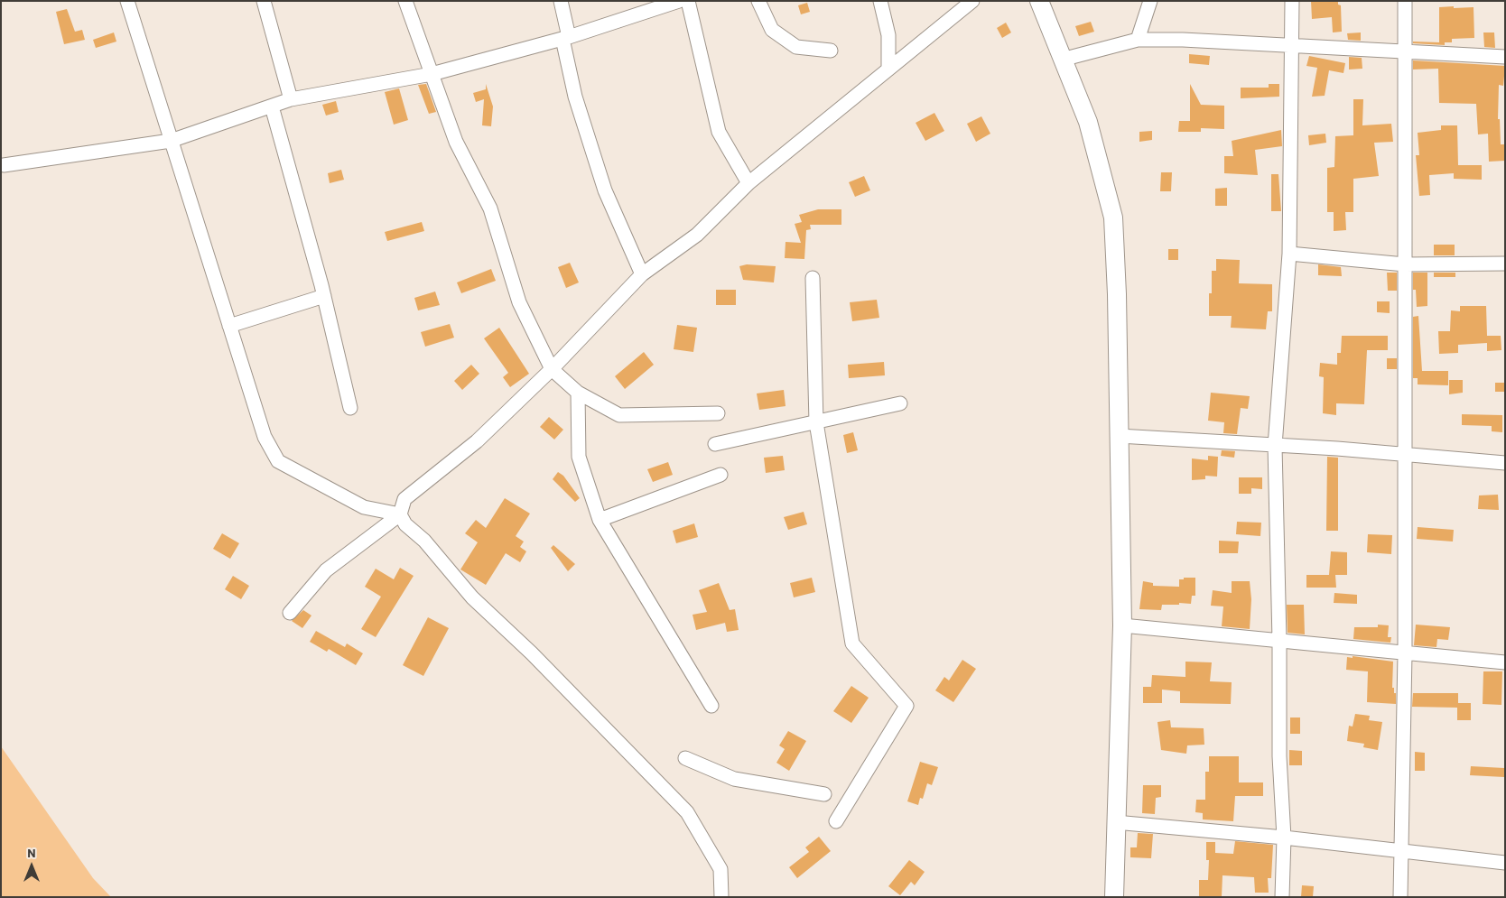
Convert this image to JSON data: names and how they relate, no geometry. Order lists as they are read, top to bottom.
{
  "north": "top"
}
